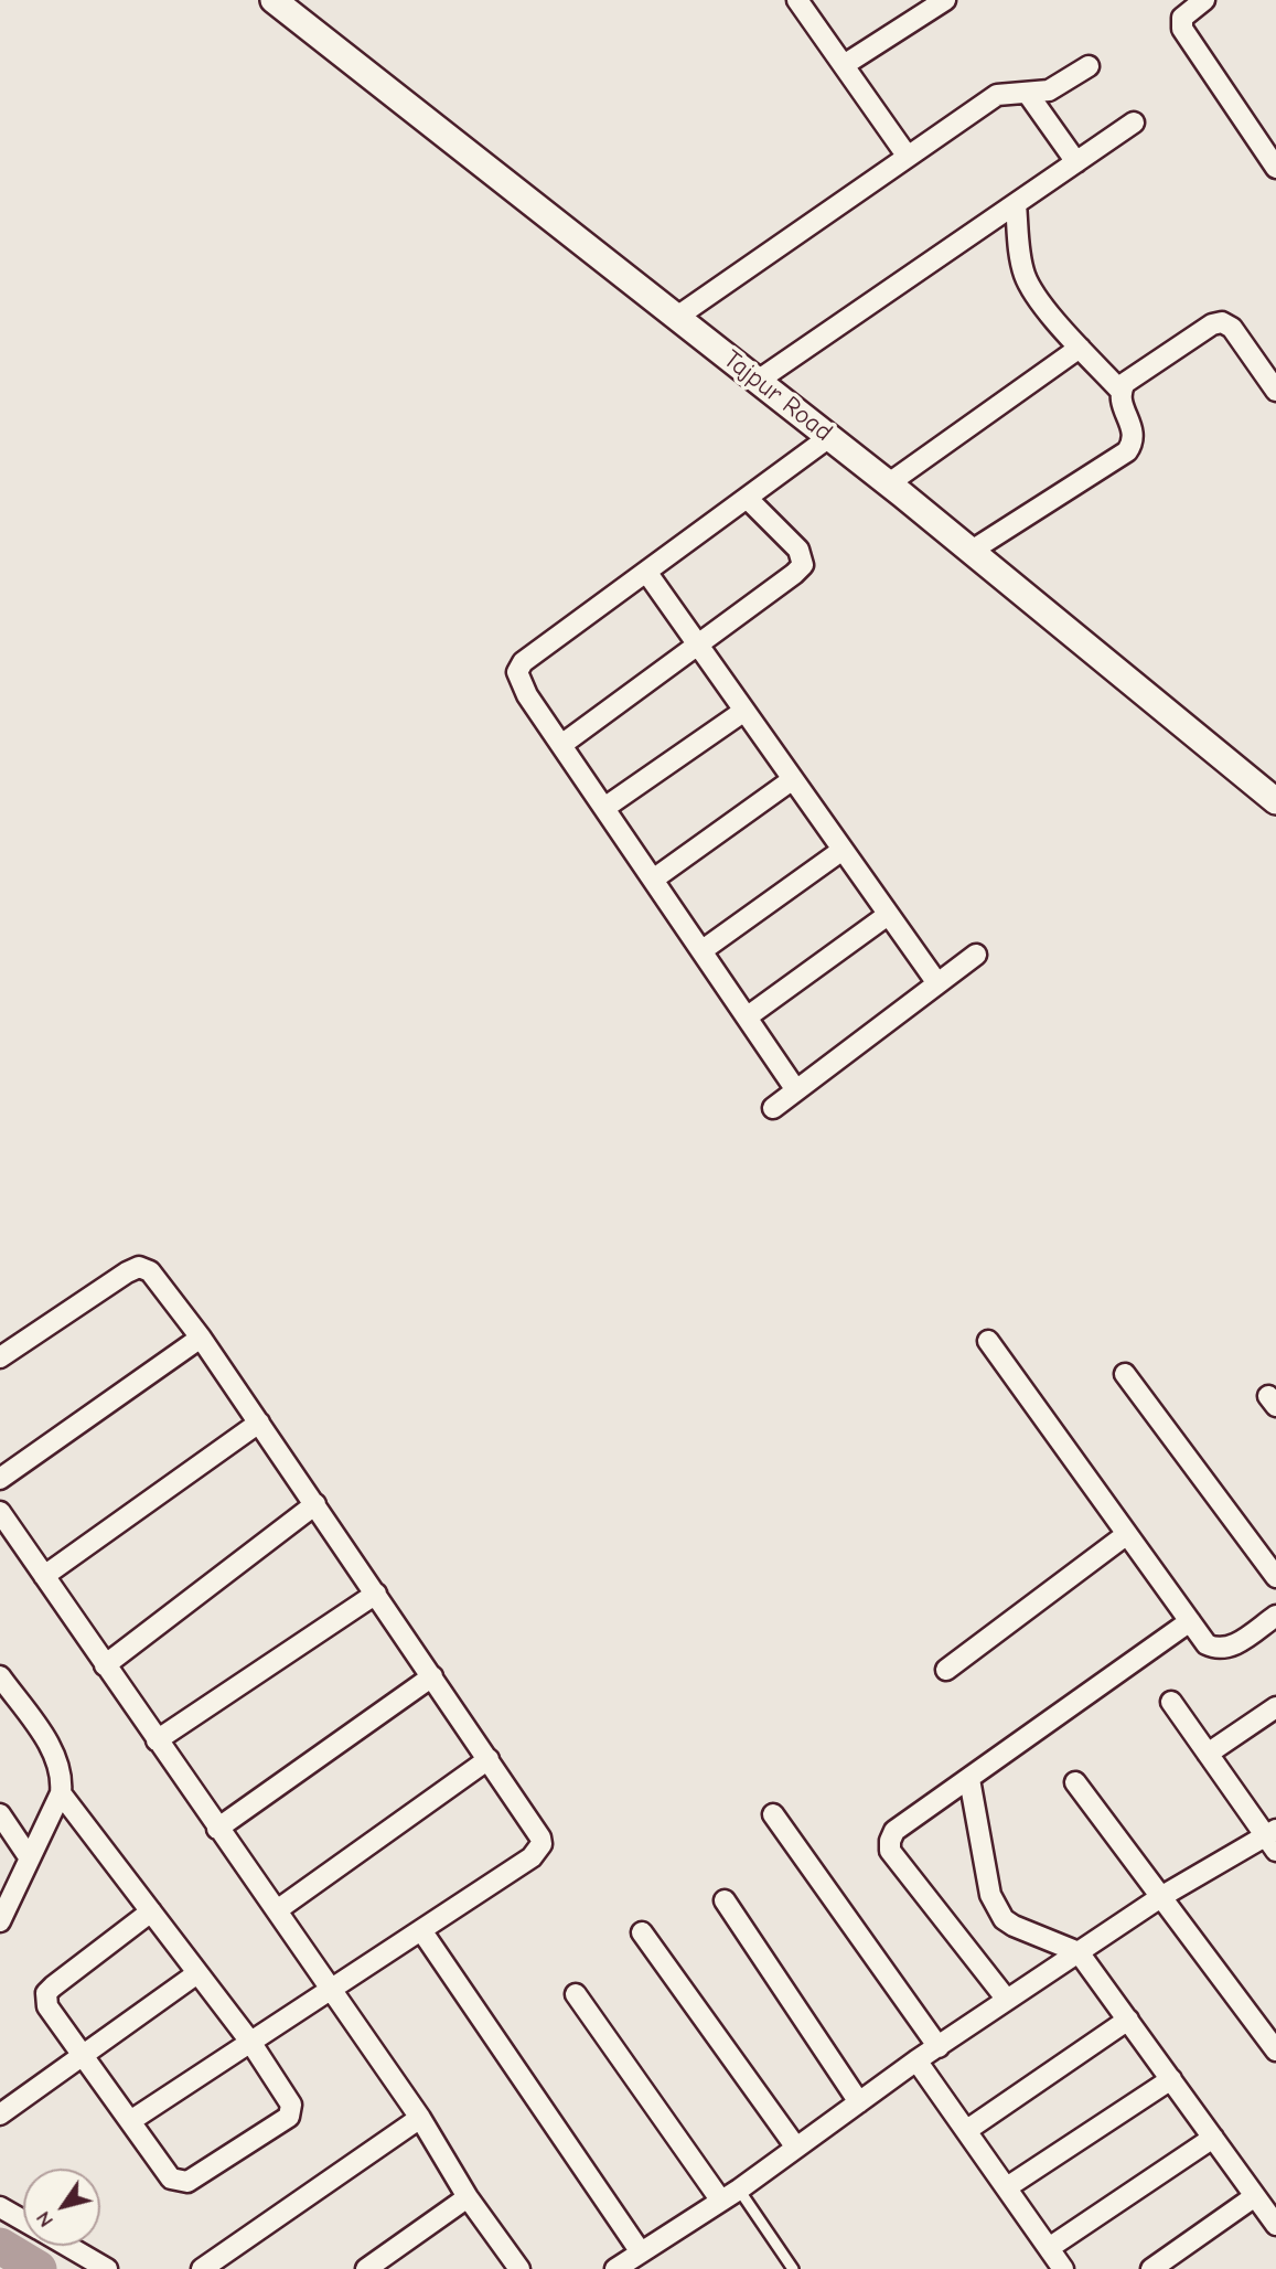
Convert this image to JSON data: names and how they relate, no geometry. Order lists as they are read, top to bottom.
{
  "streets": {
    "main road": ["Tajpur Road"]
  },
  "north": "bottom left"
}
